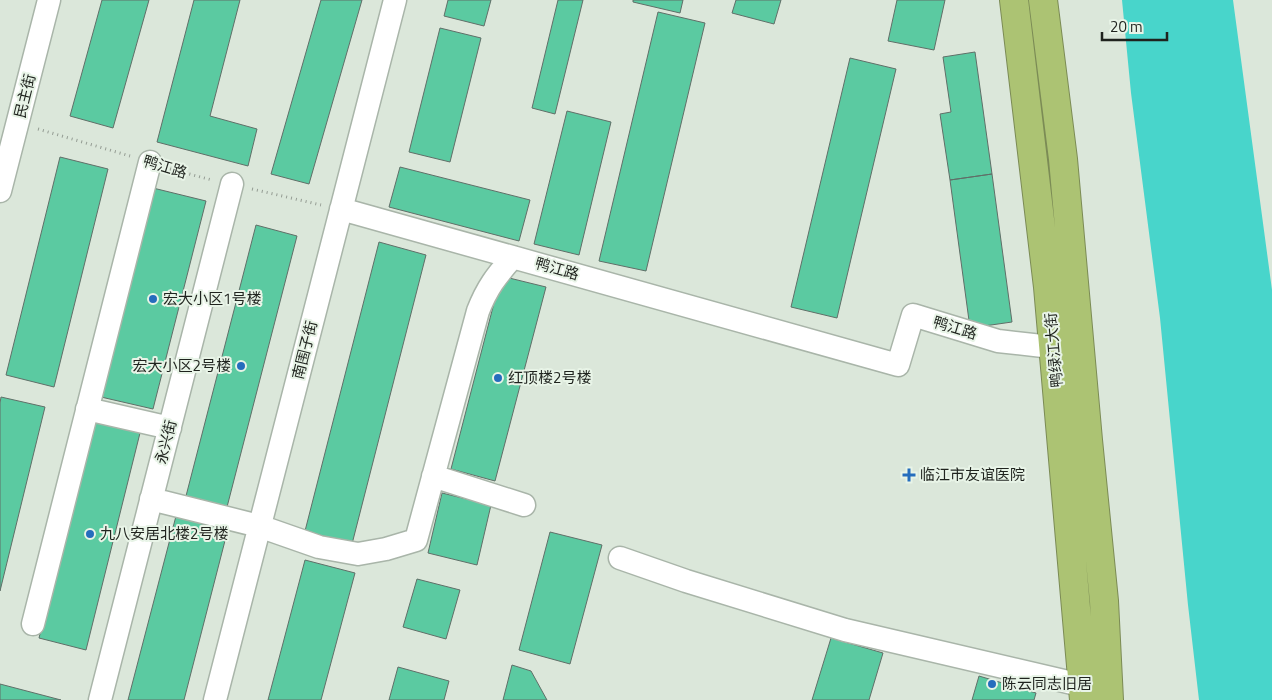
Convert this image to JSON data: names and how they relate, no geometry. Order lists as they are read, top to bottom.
{
  "streets": {
    "highway": ["鸭绿江大街"],
    "street": [
      "民主街",
      "鸭江路",
      "南围子街",
      "永兴街"
    ]
  },
  "crossings": [
    ["民主街", "鸭江路"],
    ["鸭江路", "南围子街"],
    ["鸭江路", "鸭绿江大街"],
    ["鸭江路", "永兴街"]
  ],
  "places": {
    "other": [
      "宏大小区1号楼",
      "宏大小区2号楼",
      "红顶楼2号楼",
      "九八安居北楼2号楼",
      "陈云同志旧居"
    ],
    "health": ["临江市友谊医院"]
  },
  "scale_bar": "20 m"
}
